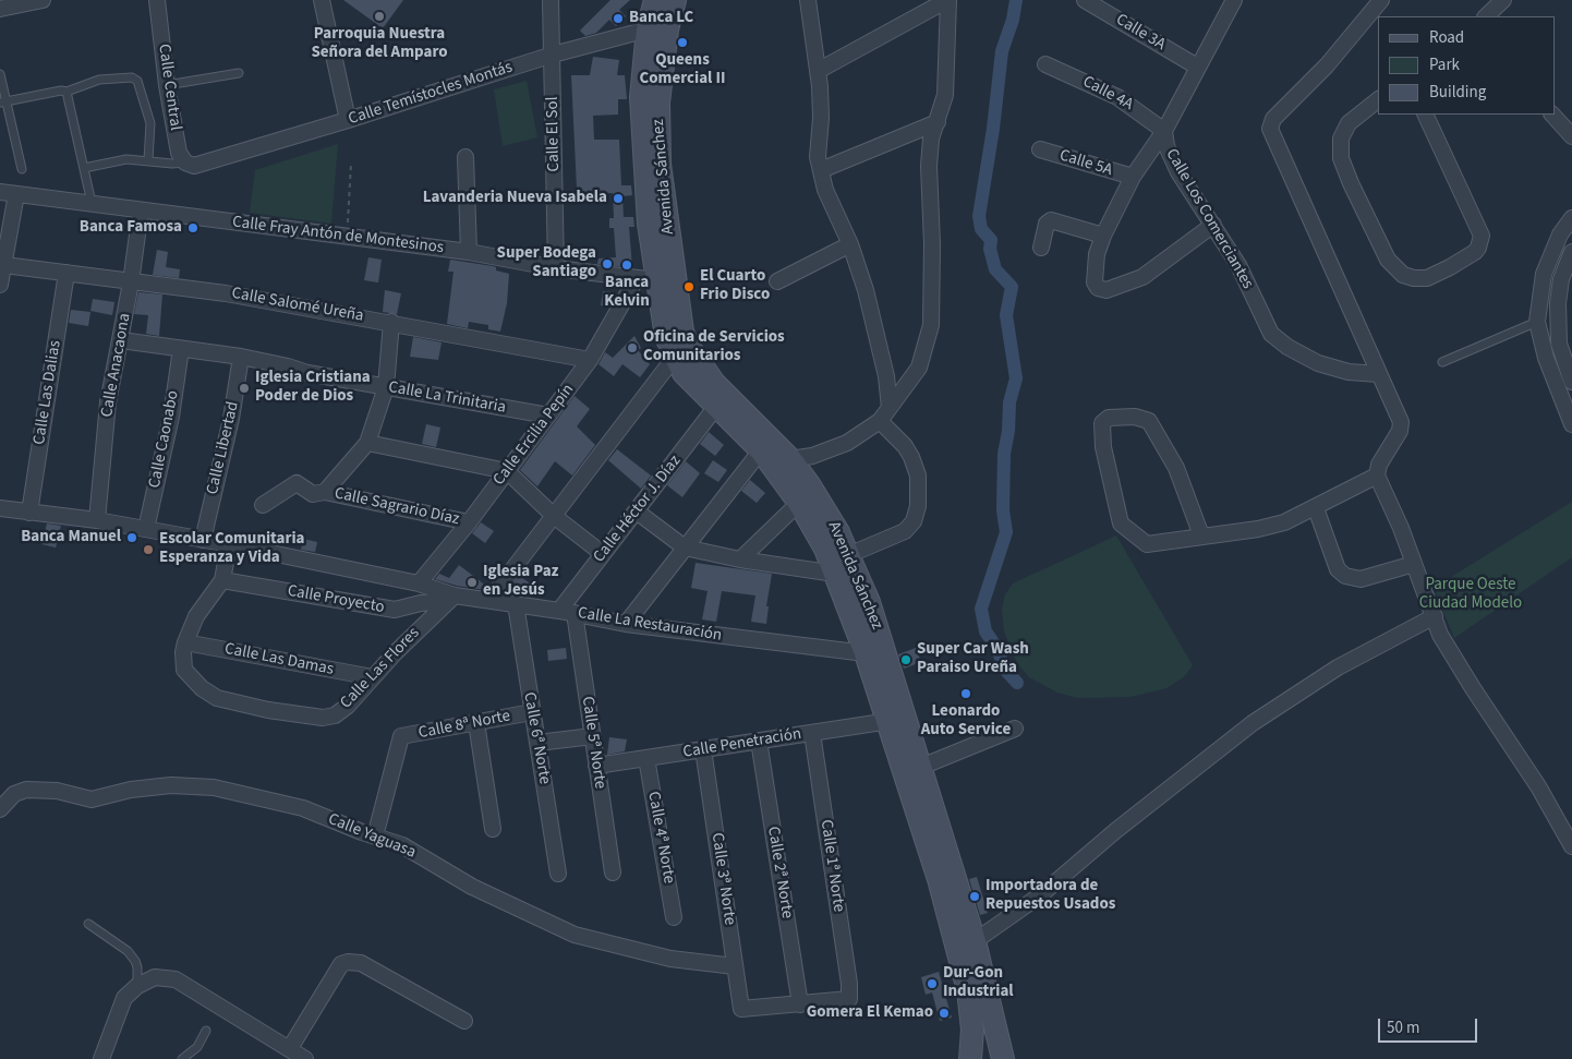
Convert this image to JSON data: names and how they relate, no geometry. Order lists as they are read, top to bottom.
{
  "streets": {
    "street": [
      "Calle 3A",
      "Calle Central",
      "Calle Temístocles Montás",
      "Calle 4A",
      "Calle El Sol",
      "Calle 5A",
      "Avenida Sánchez",
      "Calle Los Comerciantes",
      "Calle Fray Antón de Montesinos",
      "Calle Salomé Ureña",
      "Calle Anacaona",
      "Calle Las Dalias",
      "Calle La Trinitaria",
      "Calle Ercilia Pepín",
      "Calle Caonabo",
      "Calle Libertad",
      "Calle Sagrario Díaz",
      "Calle Héctor J. Díaz",
      "Calle Proyecto",
      "Calle La Restauración",
      "Calle Las Damas",
      "Calle Las Flores",
      "Calle 8ª Norte",
      "Calle 6ª Norte",
      "Calle 5ª Norte",
      "Calle Penetración",
      "Calle Yaguasa",
      "Calle 4ª Norte",
      "Calle 1ª Norte",
      "Calle 2ª Norte",
      "Calle 3ª Norte"
    ]
  },
  "crossings": [
    ["Calle 3A", "Calle Los Comerciantes"],
    ["Calle Central", "Calle Temístocles Montás"],
    ["Calle Temístocles Montás", "Calle El Sol"],
    ["Calle Temístocles Montás", "Avenida Sánchez"],
    ["Calle 4A", "Calle Los Comerciantes"],
    ["Calle El Sol", "Calle Fray Antón de Montesinos"],
    ["Avenida Sánchez", "Calle Fray Antón de Montesinos"],
    ["Avenida Sánchez", "Calle Ercilia Pepín"],
    ["Avenida Sánchez", "Calle Héctor J. Díaz"],
    ["Avenida Sánchez", "Calle La Restauración"],
    ["Avenida Sánchez", "Calle Penetración"],
    ["Calle Fray Antón de Montesinos", "Calle Anacaona"],
    ["Calle Fray Antón de Montesinos", "Calle Ercilia Pepín"],
    ["Calle Salomé Ureña", "Calle Anacaona"],
    ["Calle Salomé Ureña", "Calle Las Dalias"],
    ["Calle Salomé Ureña", "Calle Ercilia Pepín"],
    ["Calle Anacaona", "Calle La Trinitaria"],
    ["Calle Anacaona", "Calle La Restauración"],
    ["Calle Las Dalias", "Calle La Restauración"],
    ["Calle La Trinitaria", "Calle Ercilia Pepín"],
    ["Calle La Trinitaria", "Calle Caonabo"],
    ["Calle La Trinitaria", "Calle Libertad"],
    ["Calle Ercilia Pepín", "Calle Sagrario Díaz"],
    ["Calle Ercilia Pepín", "Calle La Restauración"],
    ["Calle Caonabo", "Calle La Restauración"],
    ["Calle Libertad", "Calle La Restauración"],
    ["Calle Héctor J. Díaz", "Calle La Restauración"],
    ["Calle Proyecto", "Calle La Restauración"],
    ["Calle Proyecto", "Calle Las Flores"],
    ["Calle La Restauración", "Calle Las Flores"],
    ["Calle La Restauración", "Calle 6ª Norte"],
    ["Calle La Restauración", "Calle 5ª Norte"],
    ["Calle Las Damas", "Calle Las Flores"],
    ["Calle 8ª Norte", "Calle 6ª Norte"],
    ["Calle 8ª Norte", "Calle Yaguasa"],
    ["Calle 5ª Norte", "Calle Penetración"],
    ["Calle Penetración", "Calle 4ª Norte"],
    ["Calle Penetración", "Calle 1ª Norte"],
    ["Calle Penetración", "Calle 2ª Norte"],
    ["Calle Penetración", "Calle 3ª Norte"],
    ["Calle Yaguasa", "Calle 3ª Norte"],
    ["Calle 1ª Norte", "Calle 2ª Norte"],
    ["Calle 1ª Norte", "Calle 3ª Norte"],
    ["Calle 2ª Norte", "Calle 3ª Norte"]
  ],
  "parks": ["Parque Oeste Ciudad Modelo"],
  "places": [
    "Parroquia Nuestra Señora del Amparo",
    "Banca LC",
    "Queens Comercial II",
    "Lavanderia Nueva Isabela",
    "Banca Famosa",
    "Super Bodega Santiago",
    "Banca Kelvin",
    "El Cuarto Frio Disco",
    "Oficina de Servicios Comunitarios",
    "Iglesia Cristiana Poder de Dios",
    "Banca Manuel",
    "Escolar Comunitaria Esperanza y Vida",
    "Iglesia Paz en Jesús",
    "Super Car Wash Paraiso Ureña",
    "Leonardo Auto Service",
    "Importadora de Repuestos Usados",
    "Dur-Gon Industrial",
    "Gomera El Kemao"
  ],
  "legend": ["Road", "Park", "Building"],
  "scale_bar": "50 m"
}
